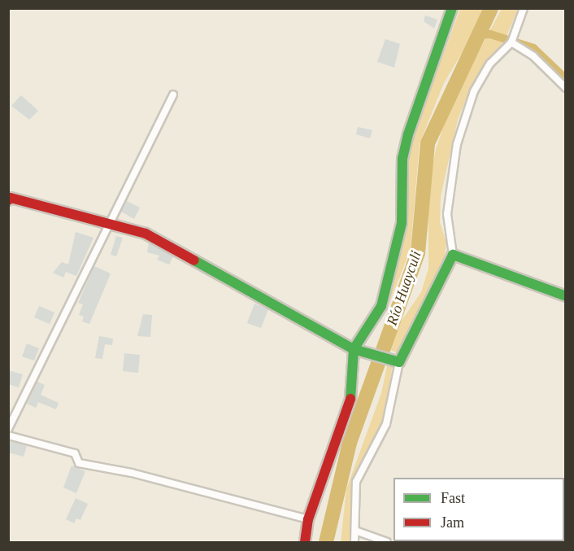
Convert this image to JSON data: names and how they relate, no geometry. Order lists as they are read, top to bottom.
{
  "water": ["Río Huayculi"],
  "legend": ["Fast", "Jam"]
}
